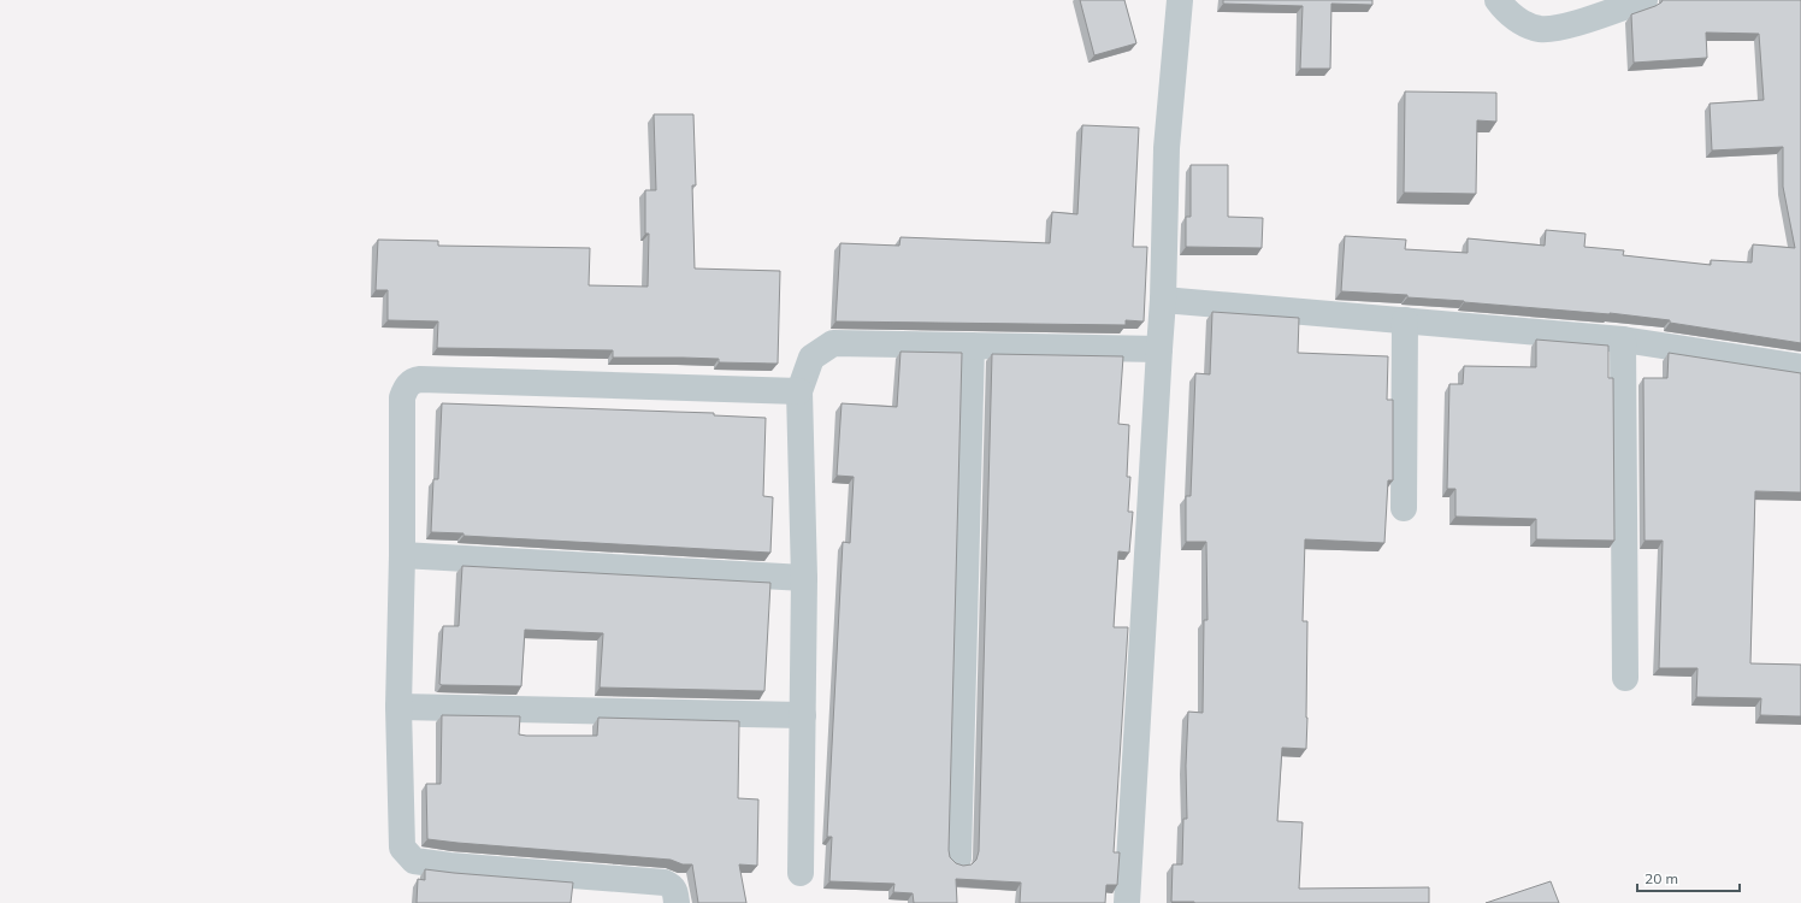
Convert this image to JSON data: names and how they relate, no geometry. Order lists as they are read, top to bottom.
{
  "scale_bar": "20 m"
}
